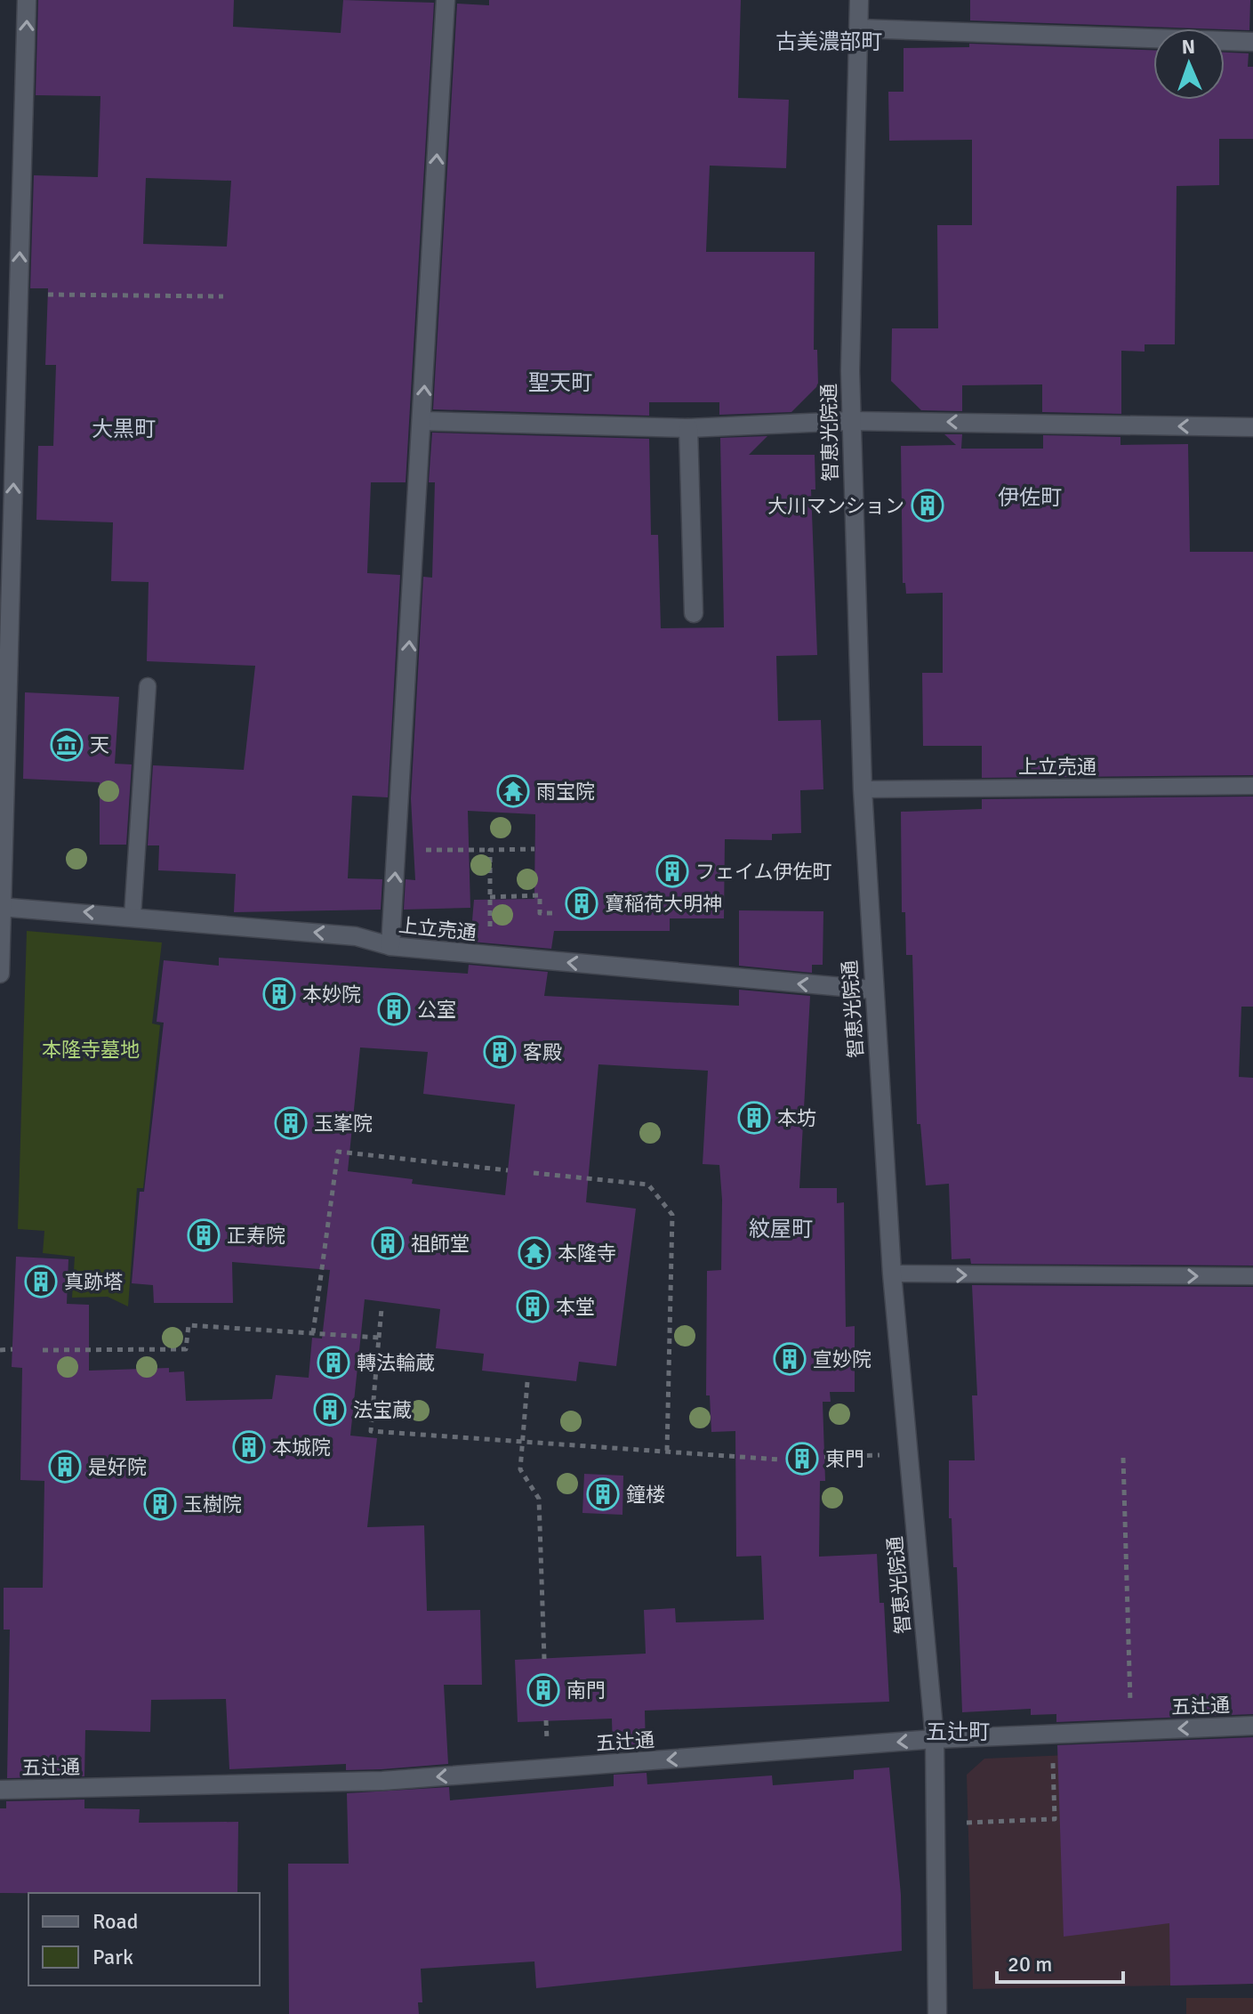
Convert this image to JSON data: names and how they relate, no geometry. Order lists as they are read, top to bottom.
{
  "streets": {
    "street": ["智恵光院通", "上立売通", "五辻通"]
  },
  "crossings": [
    ["智恵光院通", "上立売通"],
    ["智恵光院通", "五辻通"]
  ],
  "one_way": ["上立売通", "五辻通"],
  "districts": [
    "古美濃部町",
    "聖天町",
    "大黒町",
    "伊佐町",
    "紋屋町",
    "五辻町"
  ],
  "parks": ["本隆寺墓地"],
  "places": {
    "building": [
      "大川マンション",
      "フェイム伊佐町",
      "寶稲荷大明神",
      "本妙院",
      "公室",
      "客殿",
      "本坊",
      "玉峯院",
      "正寿院",
      "祖師堂",
      "真跡塔",
      "本堂",
      "宣妙院",
      "轉法輪蔵",
      "法宝蔵",
      "本城院",
      "東門",
      "是好院",
      "鐘楼",
      "玉樹院",
      "南門"
    ],
    "museum": ["天"],
    "temple": ["雨宝院", "本隆寺"]
  },
  "legend": ["Road", "Park"],
  "scale_bar": "20 m",
  "north": "top"
}
